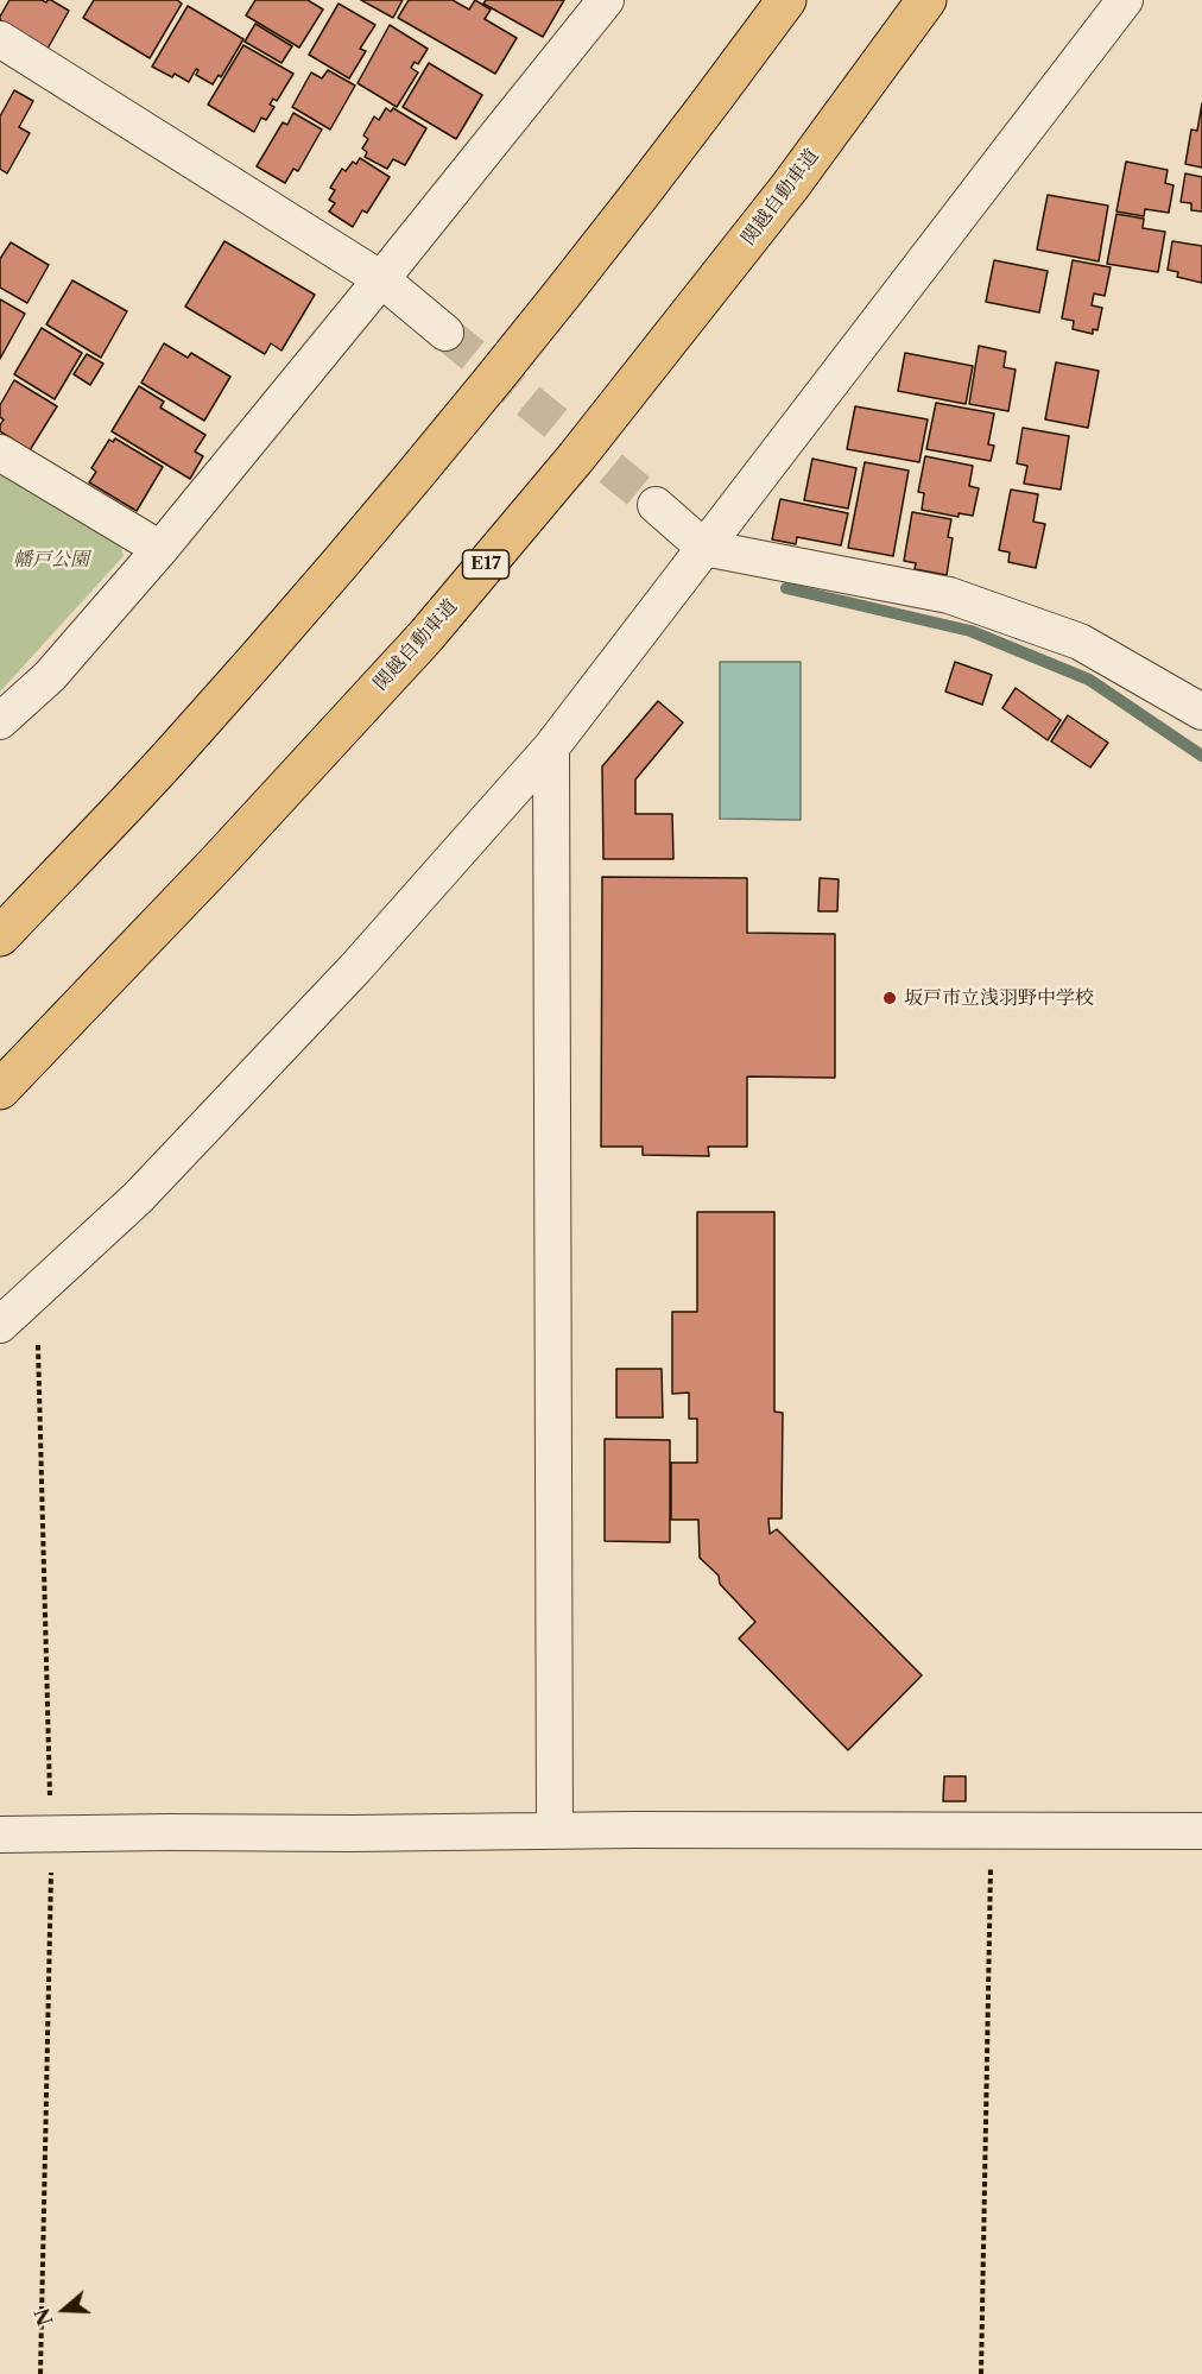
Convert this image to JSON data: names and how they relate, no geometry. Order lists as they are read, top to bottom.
{
  "streets": {
    "highway": ["関越自動車道", "E17"]
  },
  "parks": ["幡戸公園"],
  "places": ["坂戸市立浅羽野中学校"],
  "north": "left"
}
